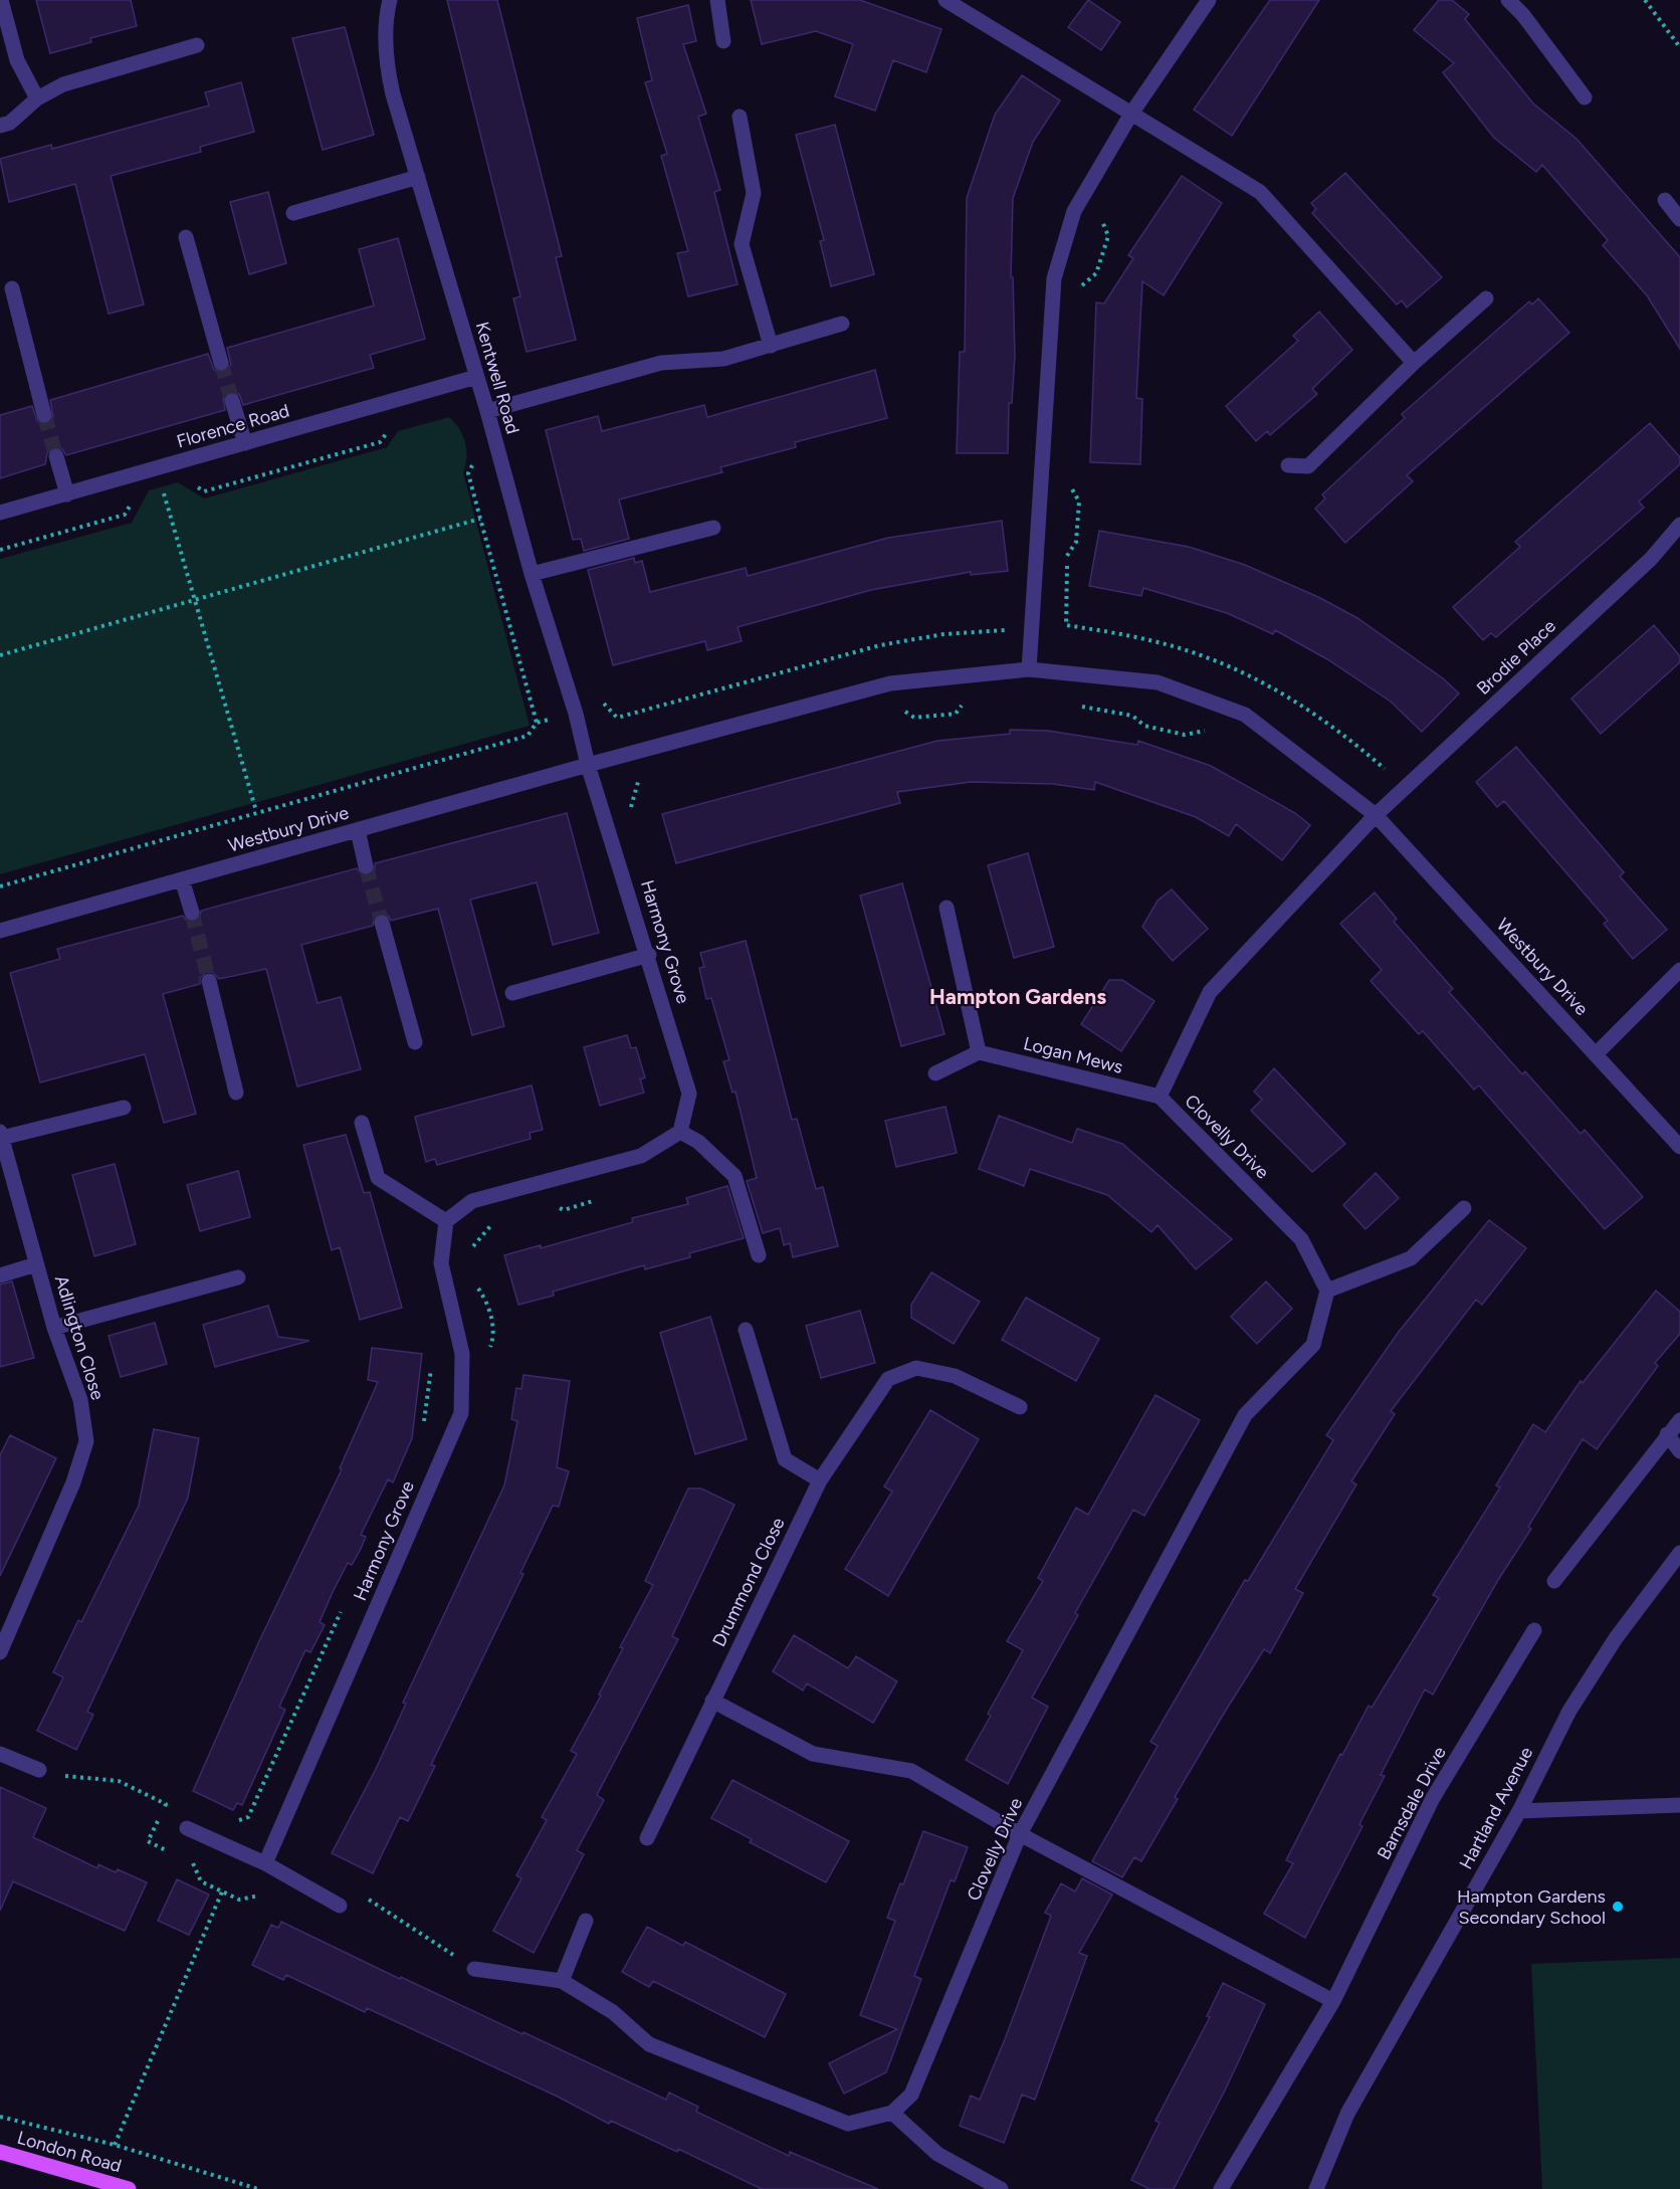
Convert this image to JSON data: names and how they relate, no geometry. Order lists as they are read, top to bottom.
{
  "streets": {
    "main road": ["London Road"],
    "street": [
      "Kentwell Road",
      "Florence Road",
      "Brodie Place",
      "Westbury Drive",
      "Harmony Grove",
      "Logan Mews",
      "Clovelly Drive",
      "Adlington Close",
      "Drummond Close",
      "Barnsdale Drive",
      "Hartland Avenue"
    ]
  },
  "crossings": [
    ["Kentwell Road", "Florence Road"],
    ["Kentwell Road", "Westbury Drive"],
    ["Kentwell Road", "Harmony Grove"],
    ["Brodie Place", "Westbury Drive"],
    ["Brodie Place", "Clovelly Drive"],
    ["Westbury Drive", "Harmony Grove"],
    ["Westbury Drive", "Clovelly Drive"],
    ["Logan Mews", "Clovelly Drive"]
  ],
  "districts": ["Hampton Gardens"],
  "places": ["Hampton Gardens Secondary School"]
}
